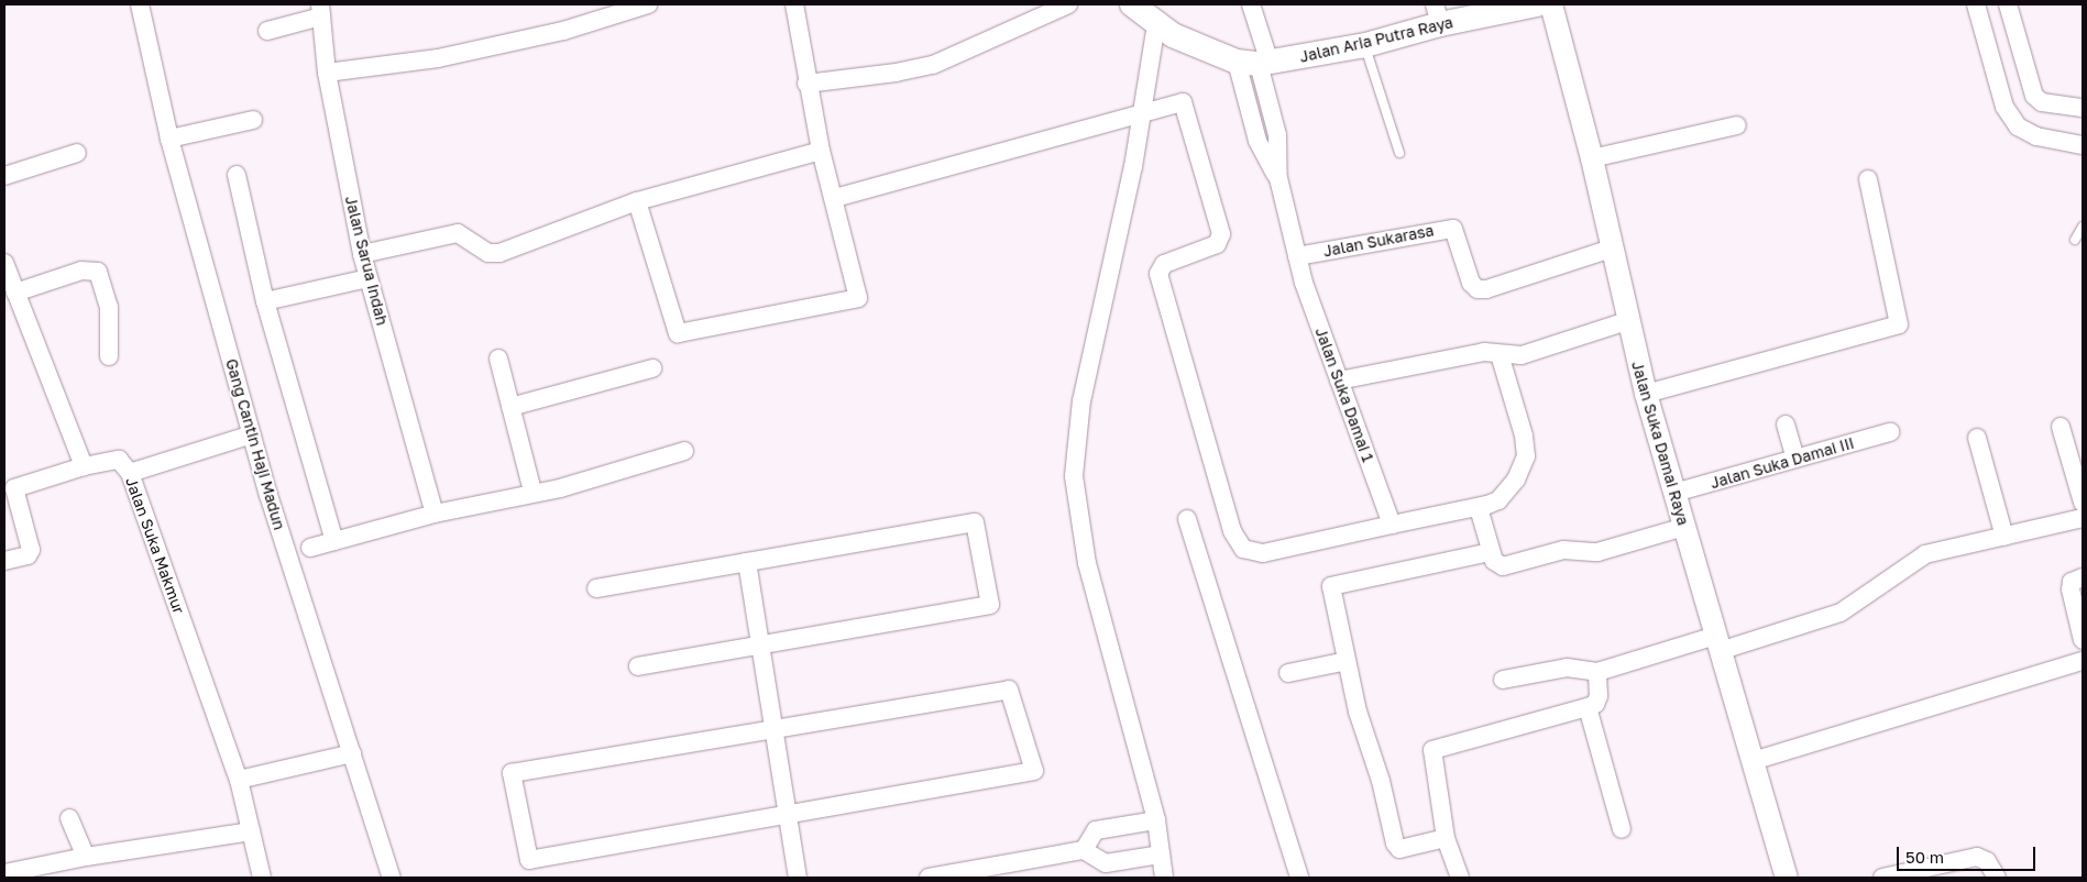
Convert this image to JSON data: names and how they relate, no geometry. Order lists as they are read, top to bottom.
{
  "streets": {
    "main road": ["Jalan Aria Putra Raya"],
    "street": [
      "Jalan Sukarasa",
      "Jalan Sarua Indah",
      "Jalan Suka Damai 1",
      "Jalan Suka Damai Raya",
      "Gang Cantin Haji Madun",
      "Jalan Suka Damai III",
      "Jalan Suka Makmur"
    ]
  },
  "crossings": [
    ["Jalan Aria Putra Raya", "Jalan Suka Damai 1"],
    ["Jalan Sukarasa", "Jalan Suka Damai 1"],
    ["Jalan Sukarasa", "Jalan Suka Damai Raya"],
    ["Jalan Suka Damai Raya", "Jalan Suka Damai III"]
  ],
  "scale_bar": "50 m"
}
